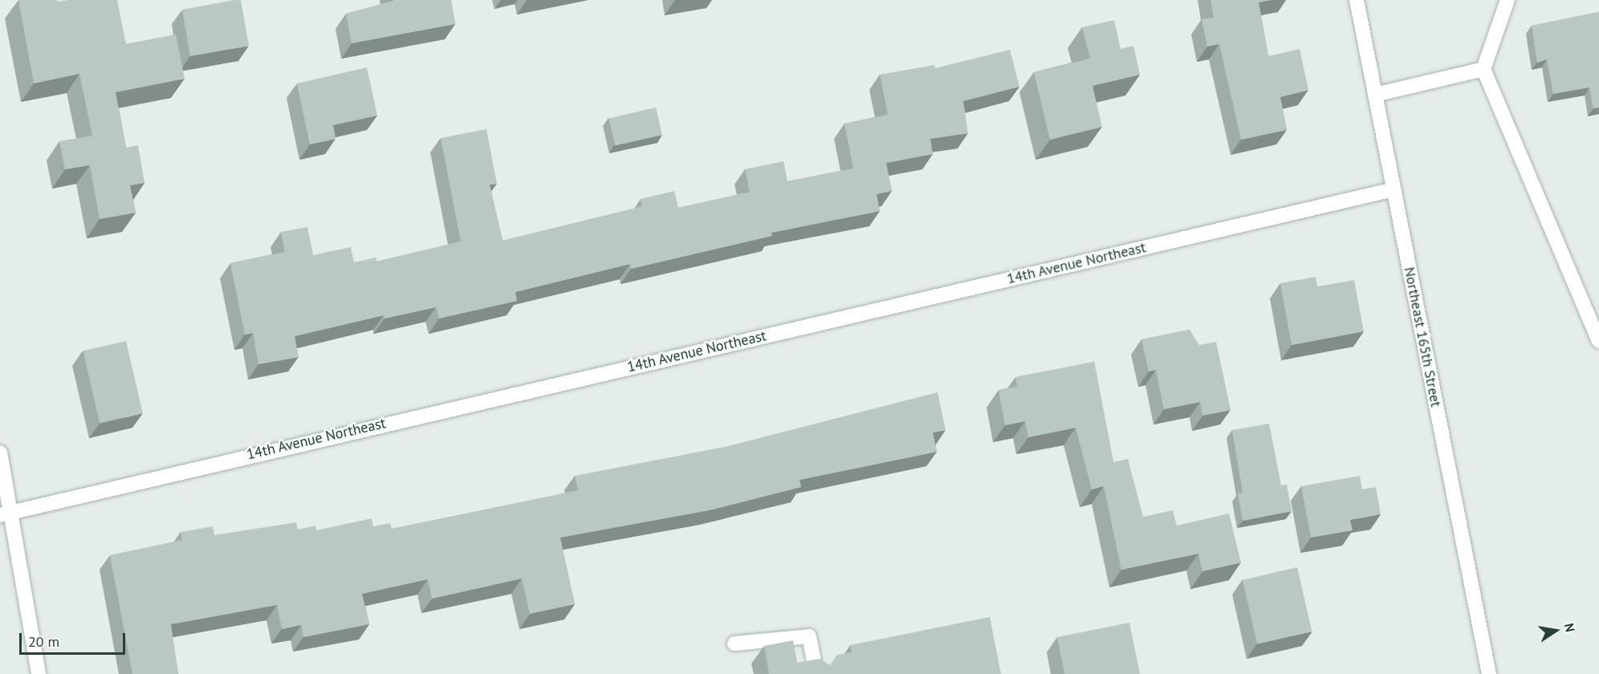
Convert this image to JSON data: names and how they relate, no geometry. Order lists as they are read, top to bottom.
{
  "streets": {
    "street": ["14th Avenue Northeast", "Northeast 165th Street"]
  },
  "crossings": [
    ["14th Avenue Northeast", "Northeast 165th Street"]
  ],
  "scale_bar": "20 m",
  "north": "right"
}
